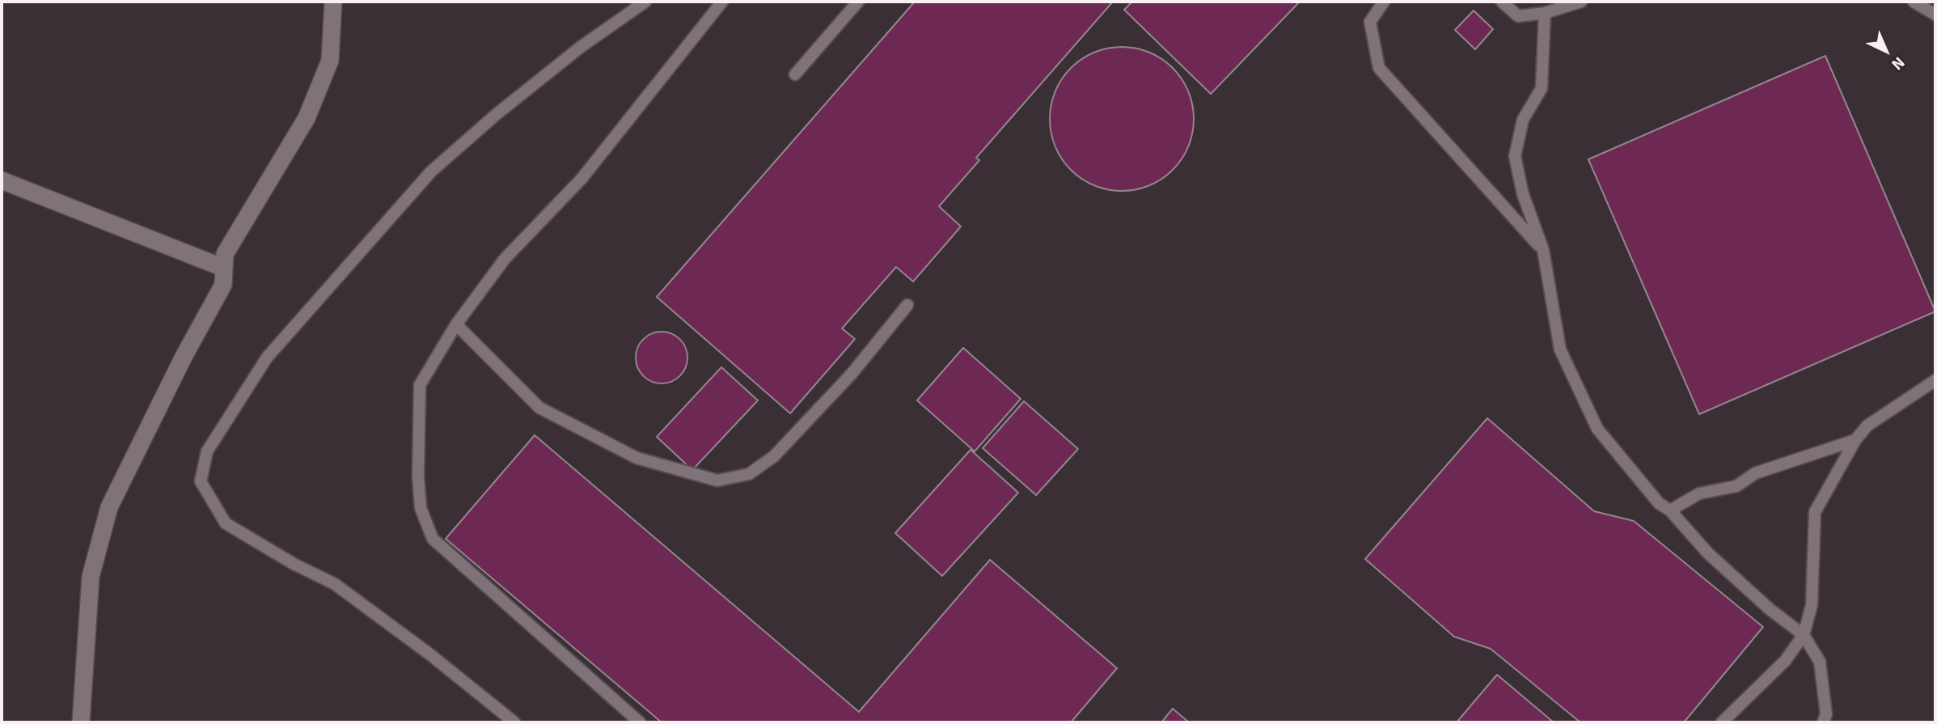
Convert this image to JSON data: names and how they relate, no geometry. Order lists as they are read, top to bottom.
{
  "north": "bottom right"
}
